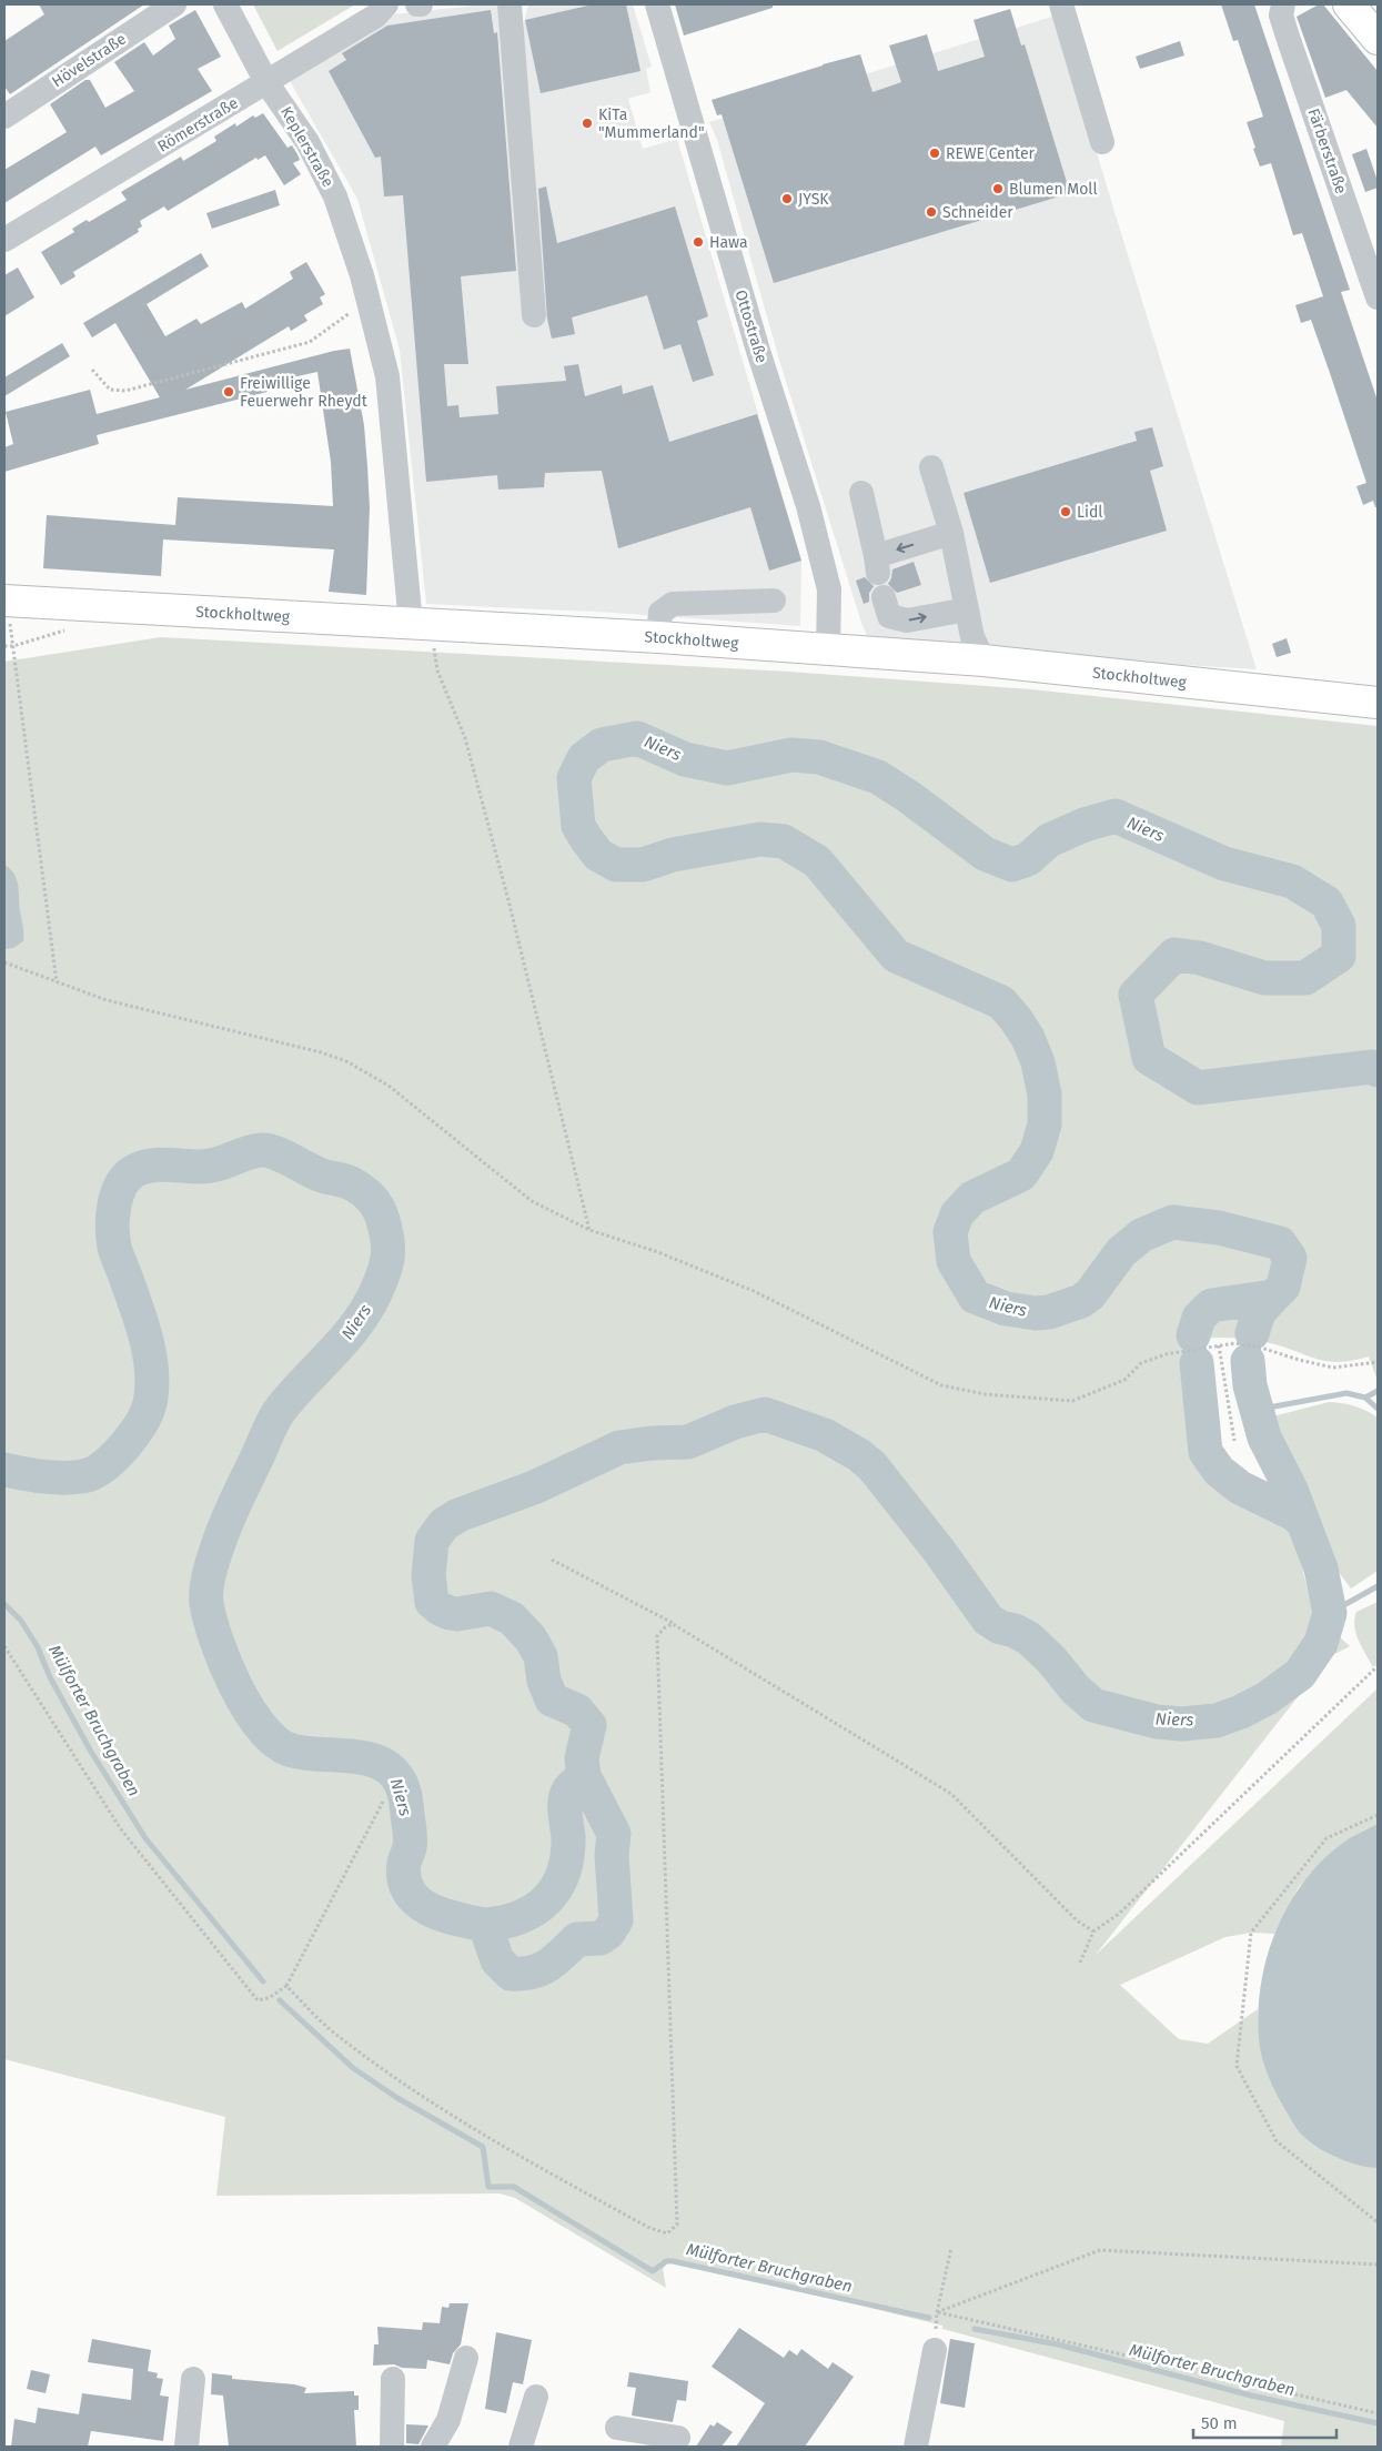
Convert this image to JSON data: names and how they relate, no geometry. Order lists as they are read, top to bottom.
{
  "streets": {
    "main road": ["Stockholtweg"],
    "street": [
      "Hövelstraße",
      "Römerstraße",
      "Keplerstraße",
      "Färberstraße",
      "Ottostraße"
    ]
  },
  "crossings": [
    ["Römerstraße", "Keplerstraße"],
    ["Keplerstraße", "Stockholtweg"],
    ["Ottostraße", "Stockholtweg"]
  ],
  "water": ["Niers", "Mülforter Bruchgraben"],
  "places": [
    "KiTa \"Mummerland\"",
    "REWE Center",
    "Blumen Moll",
    "JYSK",
    "Schneider",
    "Hawa",
    "Freiwillige Feuerwehr Rheydt",
    "Lidl"
  ],
  "scale_bar": "50 m"
}
